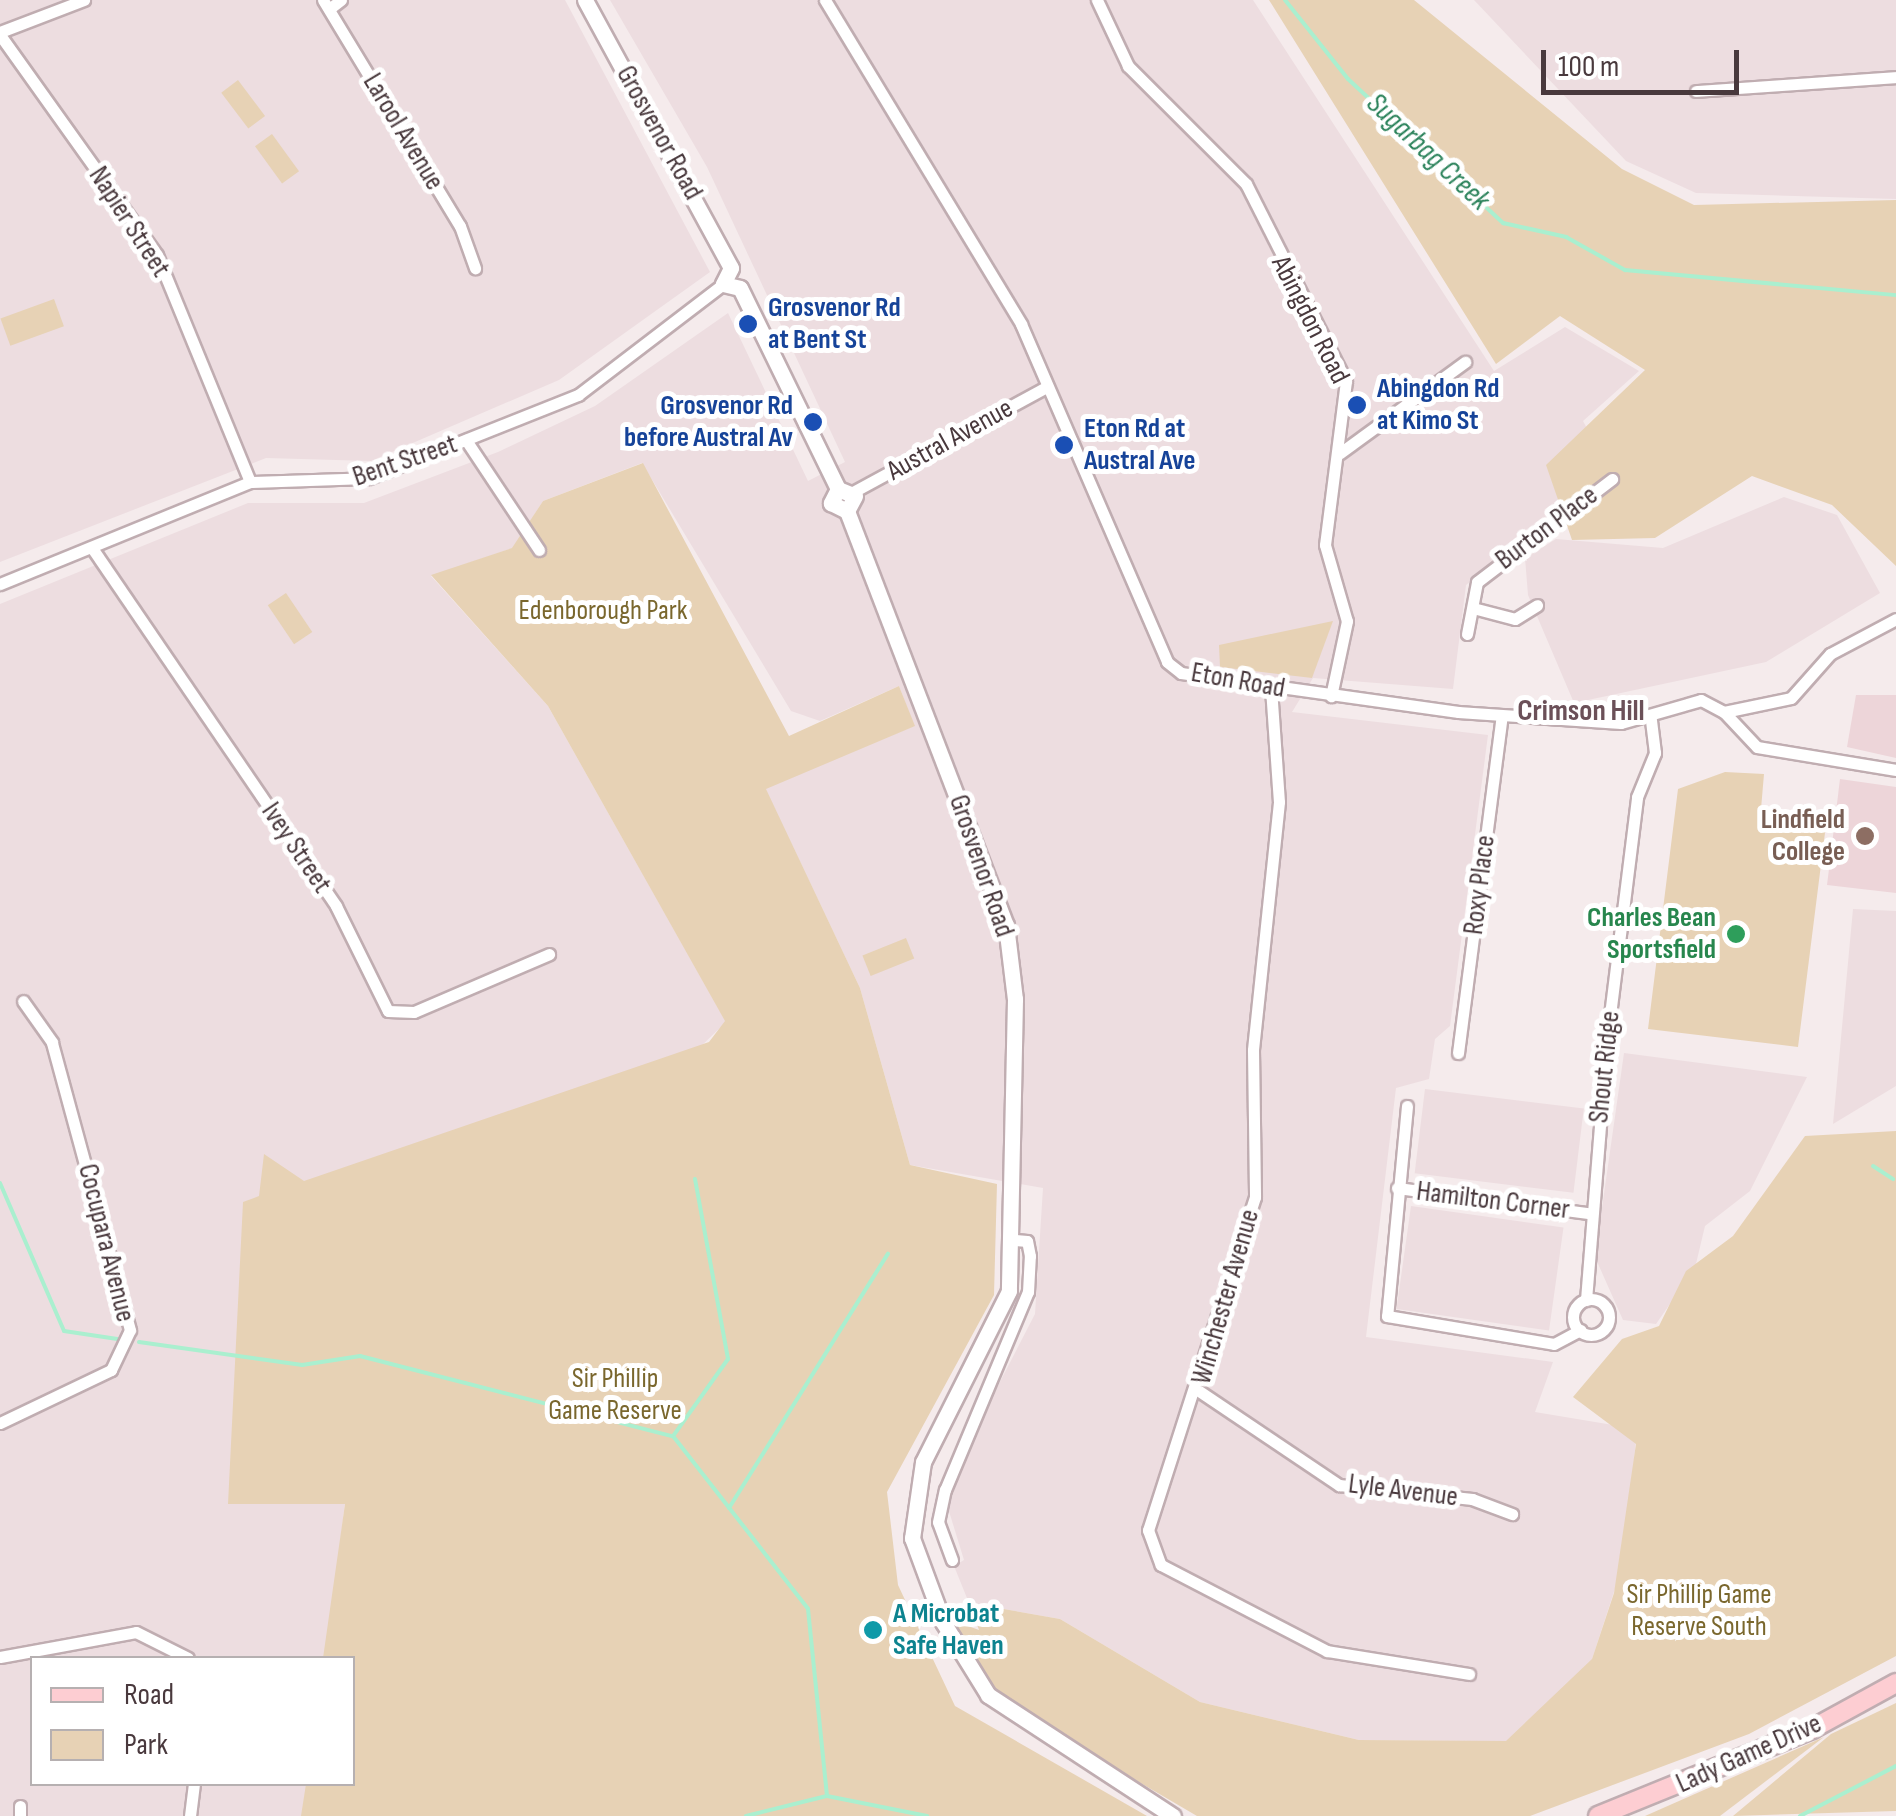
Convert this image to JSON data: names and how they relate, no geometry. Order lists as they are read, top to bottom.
{
  "streets": {
    "main road": ["Lady Game Drive"],
    "street": [
      "Larool Avenue",
      "Grosvenor Road",
      "Napier Street",
      "Abingdon Road",
      "Austral Avenue",
      "Bent Street",
      "Burton Place",
      "Eton Road",
      "Ivey Street",
      "Roxy Place",
      "Shout Ridge",
      "Hamilton Corner",
      "Cocupara Avenue",
      "Winchester Avenue",
      "Lyle Avenue"
    ]
  },
  "crossings": [
    ["Grosvenor Road", "Austral Avenue"],
    ["Grosvenor Road", "Bent Street"],
    ["Napier Street", "Bent Street"],
    ["Abingdon Road", "Eton Road"],
    ["Austral Avenue", "Eton Road"],
    ["Bent Street", "Ivey Street"],
    ["Eton Road", "Roxy Place"],
    ["Eton Road", "Shout Ridge"],
    ["Eton Road", "Winchester Avenue"],
    ["Shout Ridge", "Hamilton Corner"],
    ["Winchester Avenue", "Lyle Avenue"]
  ],
  "districts": ["Crimson Hill"],
  "water": ["Sugarbag Creek"],
  "parks": ["Edenborough Park", "Sir Phillip Game Reserve", "Sir Phillip Game Reserve South"],
  "places": [
    "Grosvenor Rd at Bent St",
    "Abingdon Rd at Kimo St",
    "Grosvenor Rd before Austral Av",
    "Eton Rd at Austral Ave",
    "Lindfield College",
    "Charles Bean Sportsfield",
    "A Microbat Safe Haven"
  ],
  "legend": ["Road", "Park"],
  "scale_bar": "100 m"
}
